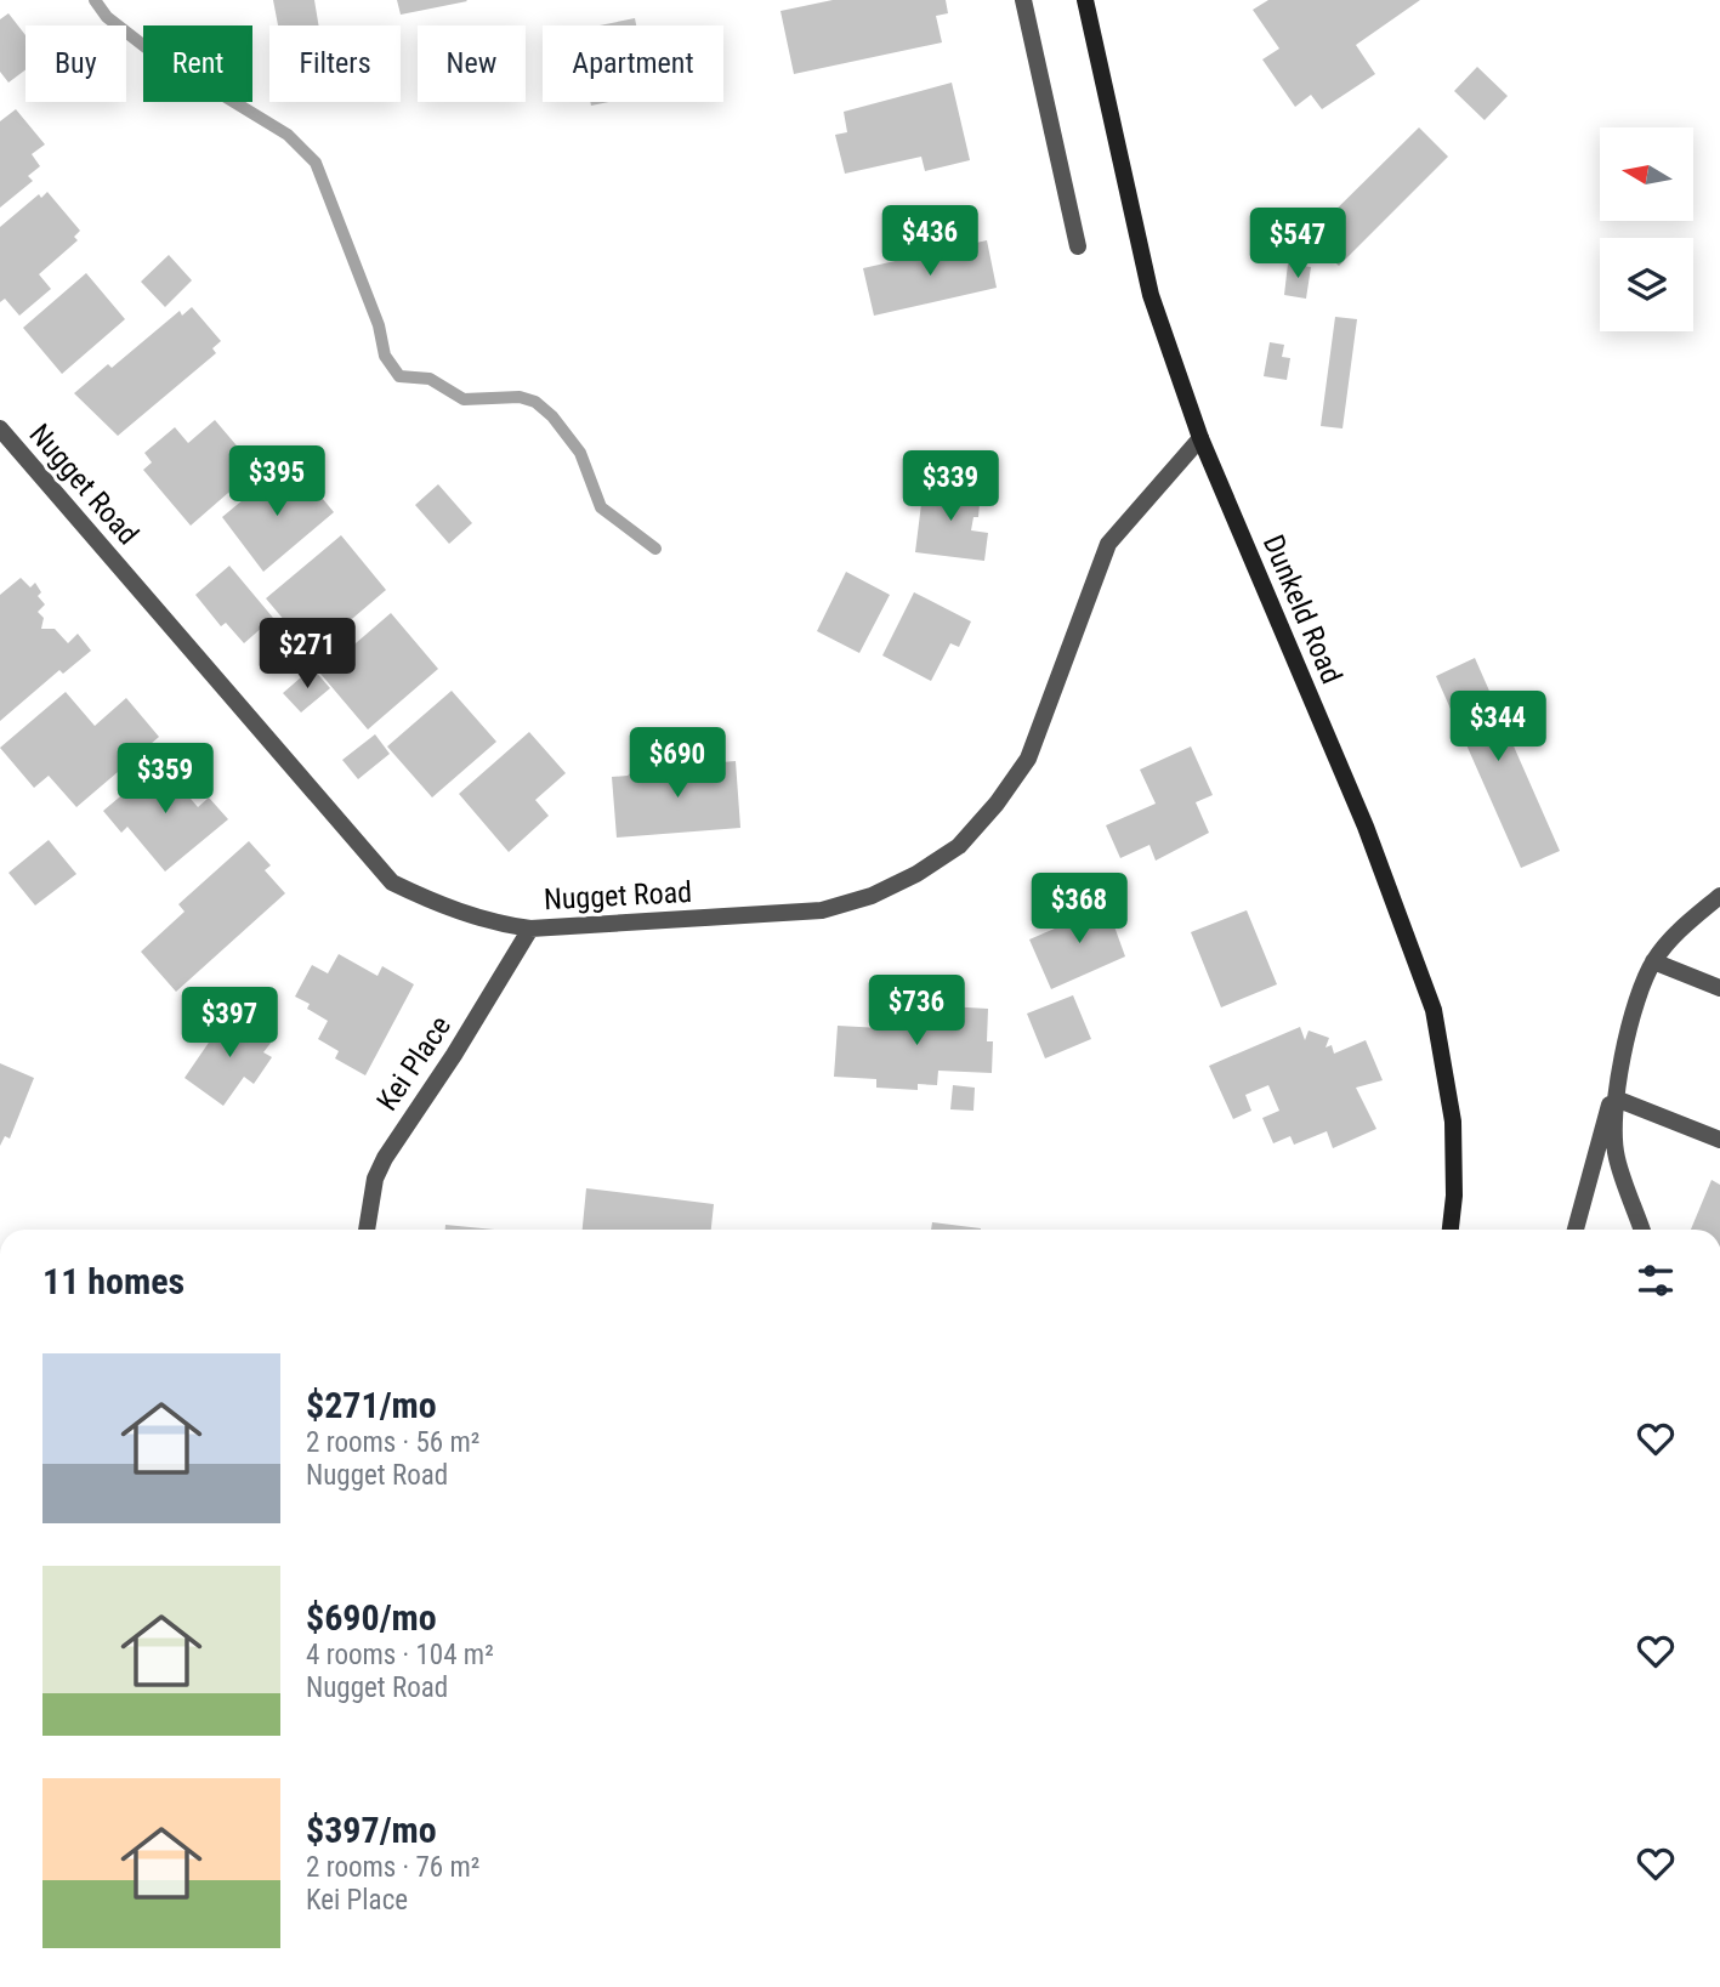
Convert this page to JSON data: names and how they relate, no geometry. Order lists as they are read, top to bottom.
{
  "streets": {
    "main road": ["Dunkeld Road"],
    "street": ["Nugget Road", "Kei Place"]
  },
  "crossings": [
    ["Nugget Road", "Dunkeld Road"],
    ["Nugget Road", "Kei Place"]
  ],
  "north": "left",
  "page": {
    "chip": [
      "Buy",
      "Rent",
      "Filters",
      "New",
      "Apartment"
    ],
    "price": [
      "$436",
      "$547",
      "$395",
      "$339",
      "$271",
      "$344",
      "$690",
      "$359",
      "$368",
      "$736",
      "$397"
    ],
    "heading": "11 homes",
    "list": [
      {
        "name": "$271/mo",
        "note": "2 rooms · 56 m² · Nugget Road"
      },
      {
        "name": "$690/mo",
        "note": "4 rooms · 104 m² · Nugget Road"
      },
      {
        "name": "$397/mo",
        "note": "2 rooms · 76 m² · Kei Place"
      }
    ]
  }
}
